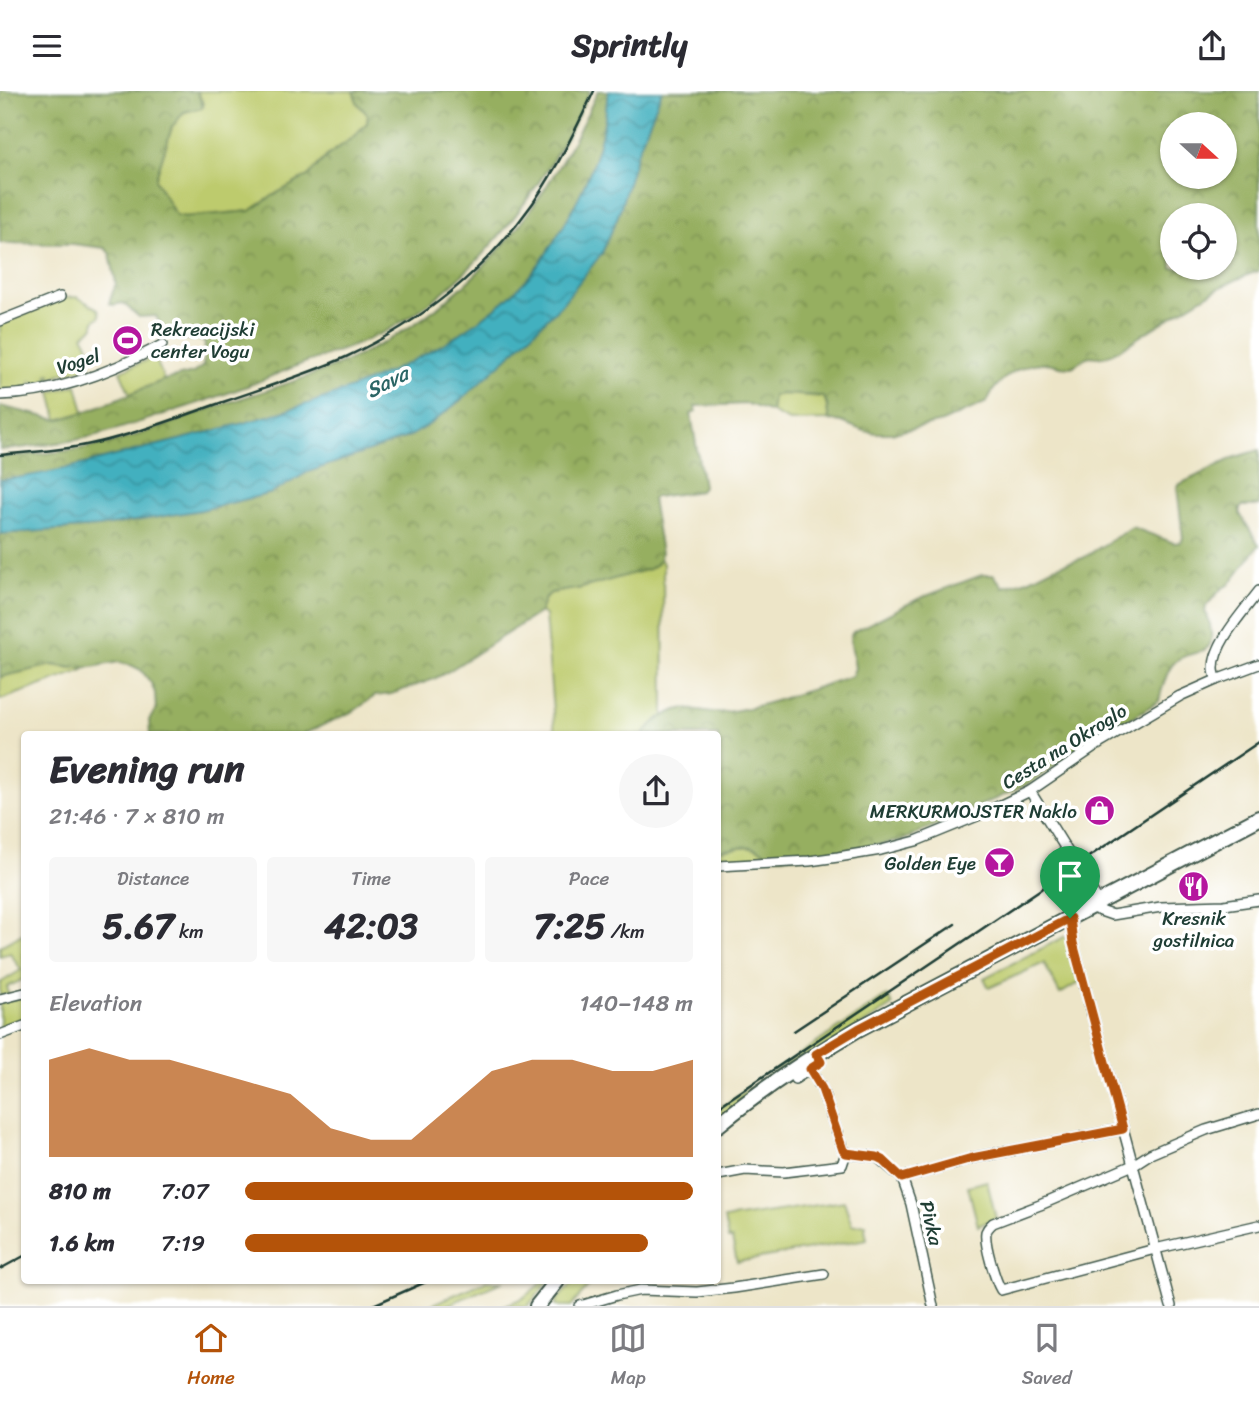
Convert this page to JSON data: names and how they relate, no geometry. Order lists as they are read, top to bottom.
{
  "streets": {
    "street": ["Vogel", "Cesta na Okroglo", "Pivka"]
  },
  "water": ["Sava"],
  "places": {
    "sports": ["Rekreacijski center Vogu"],
    "shop": ["MERKURMOJSTER Naklo"],
    "bar": ["Golden Eye"],
    "restaurant": ["Kresnik gostilnica"]
  },
  "north": "right",
  "page": {
    "header": "Sprintly",
    "heading": ["Evening run", "21:46 · 7 × 810 m"],
    "stats": [
      ["Distance", "5.67 km"],
      ["Time", "42:03"],
      ["Pace", "7:25 /km"]
    ],
    "chart": ["Elevation", "140–148 m"],
    "list": [
      {
        "name": "810 m",
        "note": "7:07"
      },
      {
        "name": "1.6 km",
        "note": "7:19"
      }
    ],
    "tabs": ["Home", "Map", "Saved"]
  }
}
